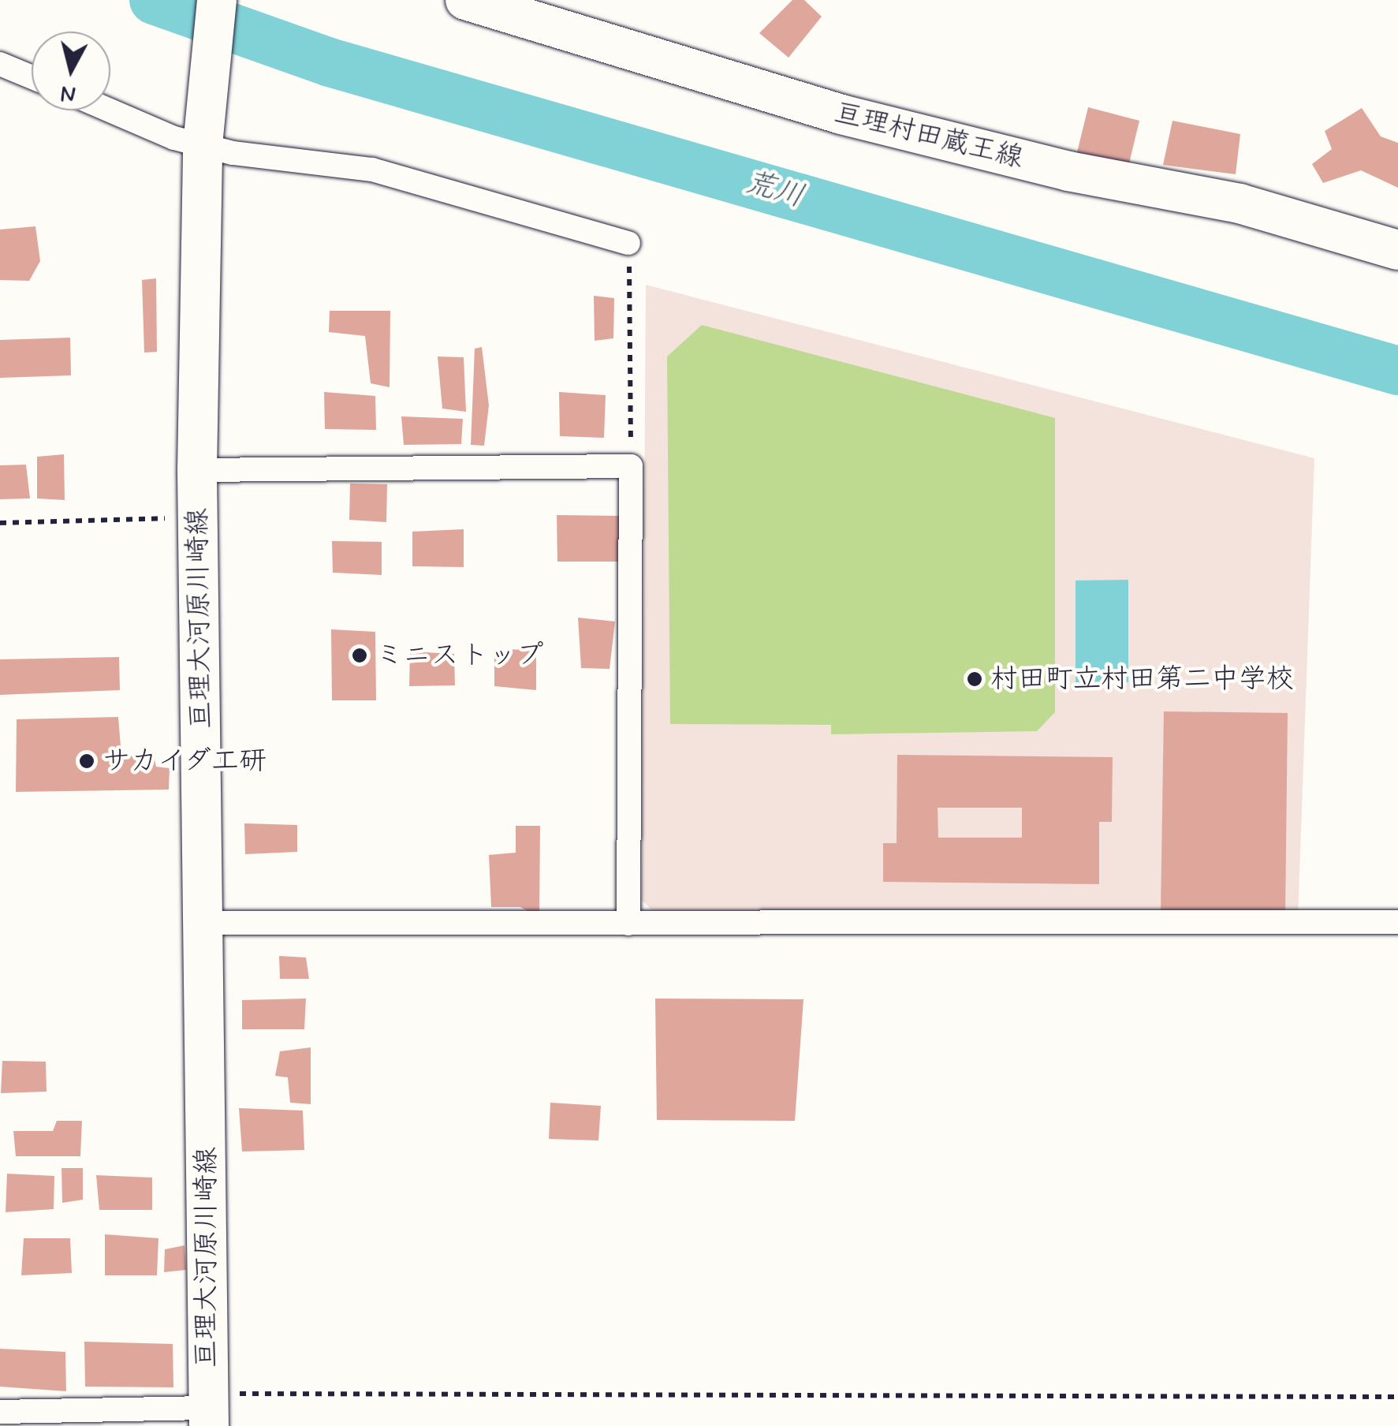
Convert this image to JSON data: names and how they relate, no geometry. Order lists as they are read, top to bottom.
{
  "streets": {
    "main road": ["亘理村田蔵王線", "亘理大河原川崎線"]
  },
  "water": ["荒川"],
  "places": ["ミニストップ", "村田町立村田第二中学校", "サカイダ工研"],
  "north": "bottom"
}
